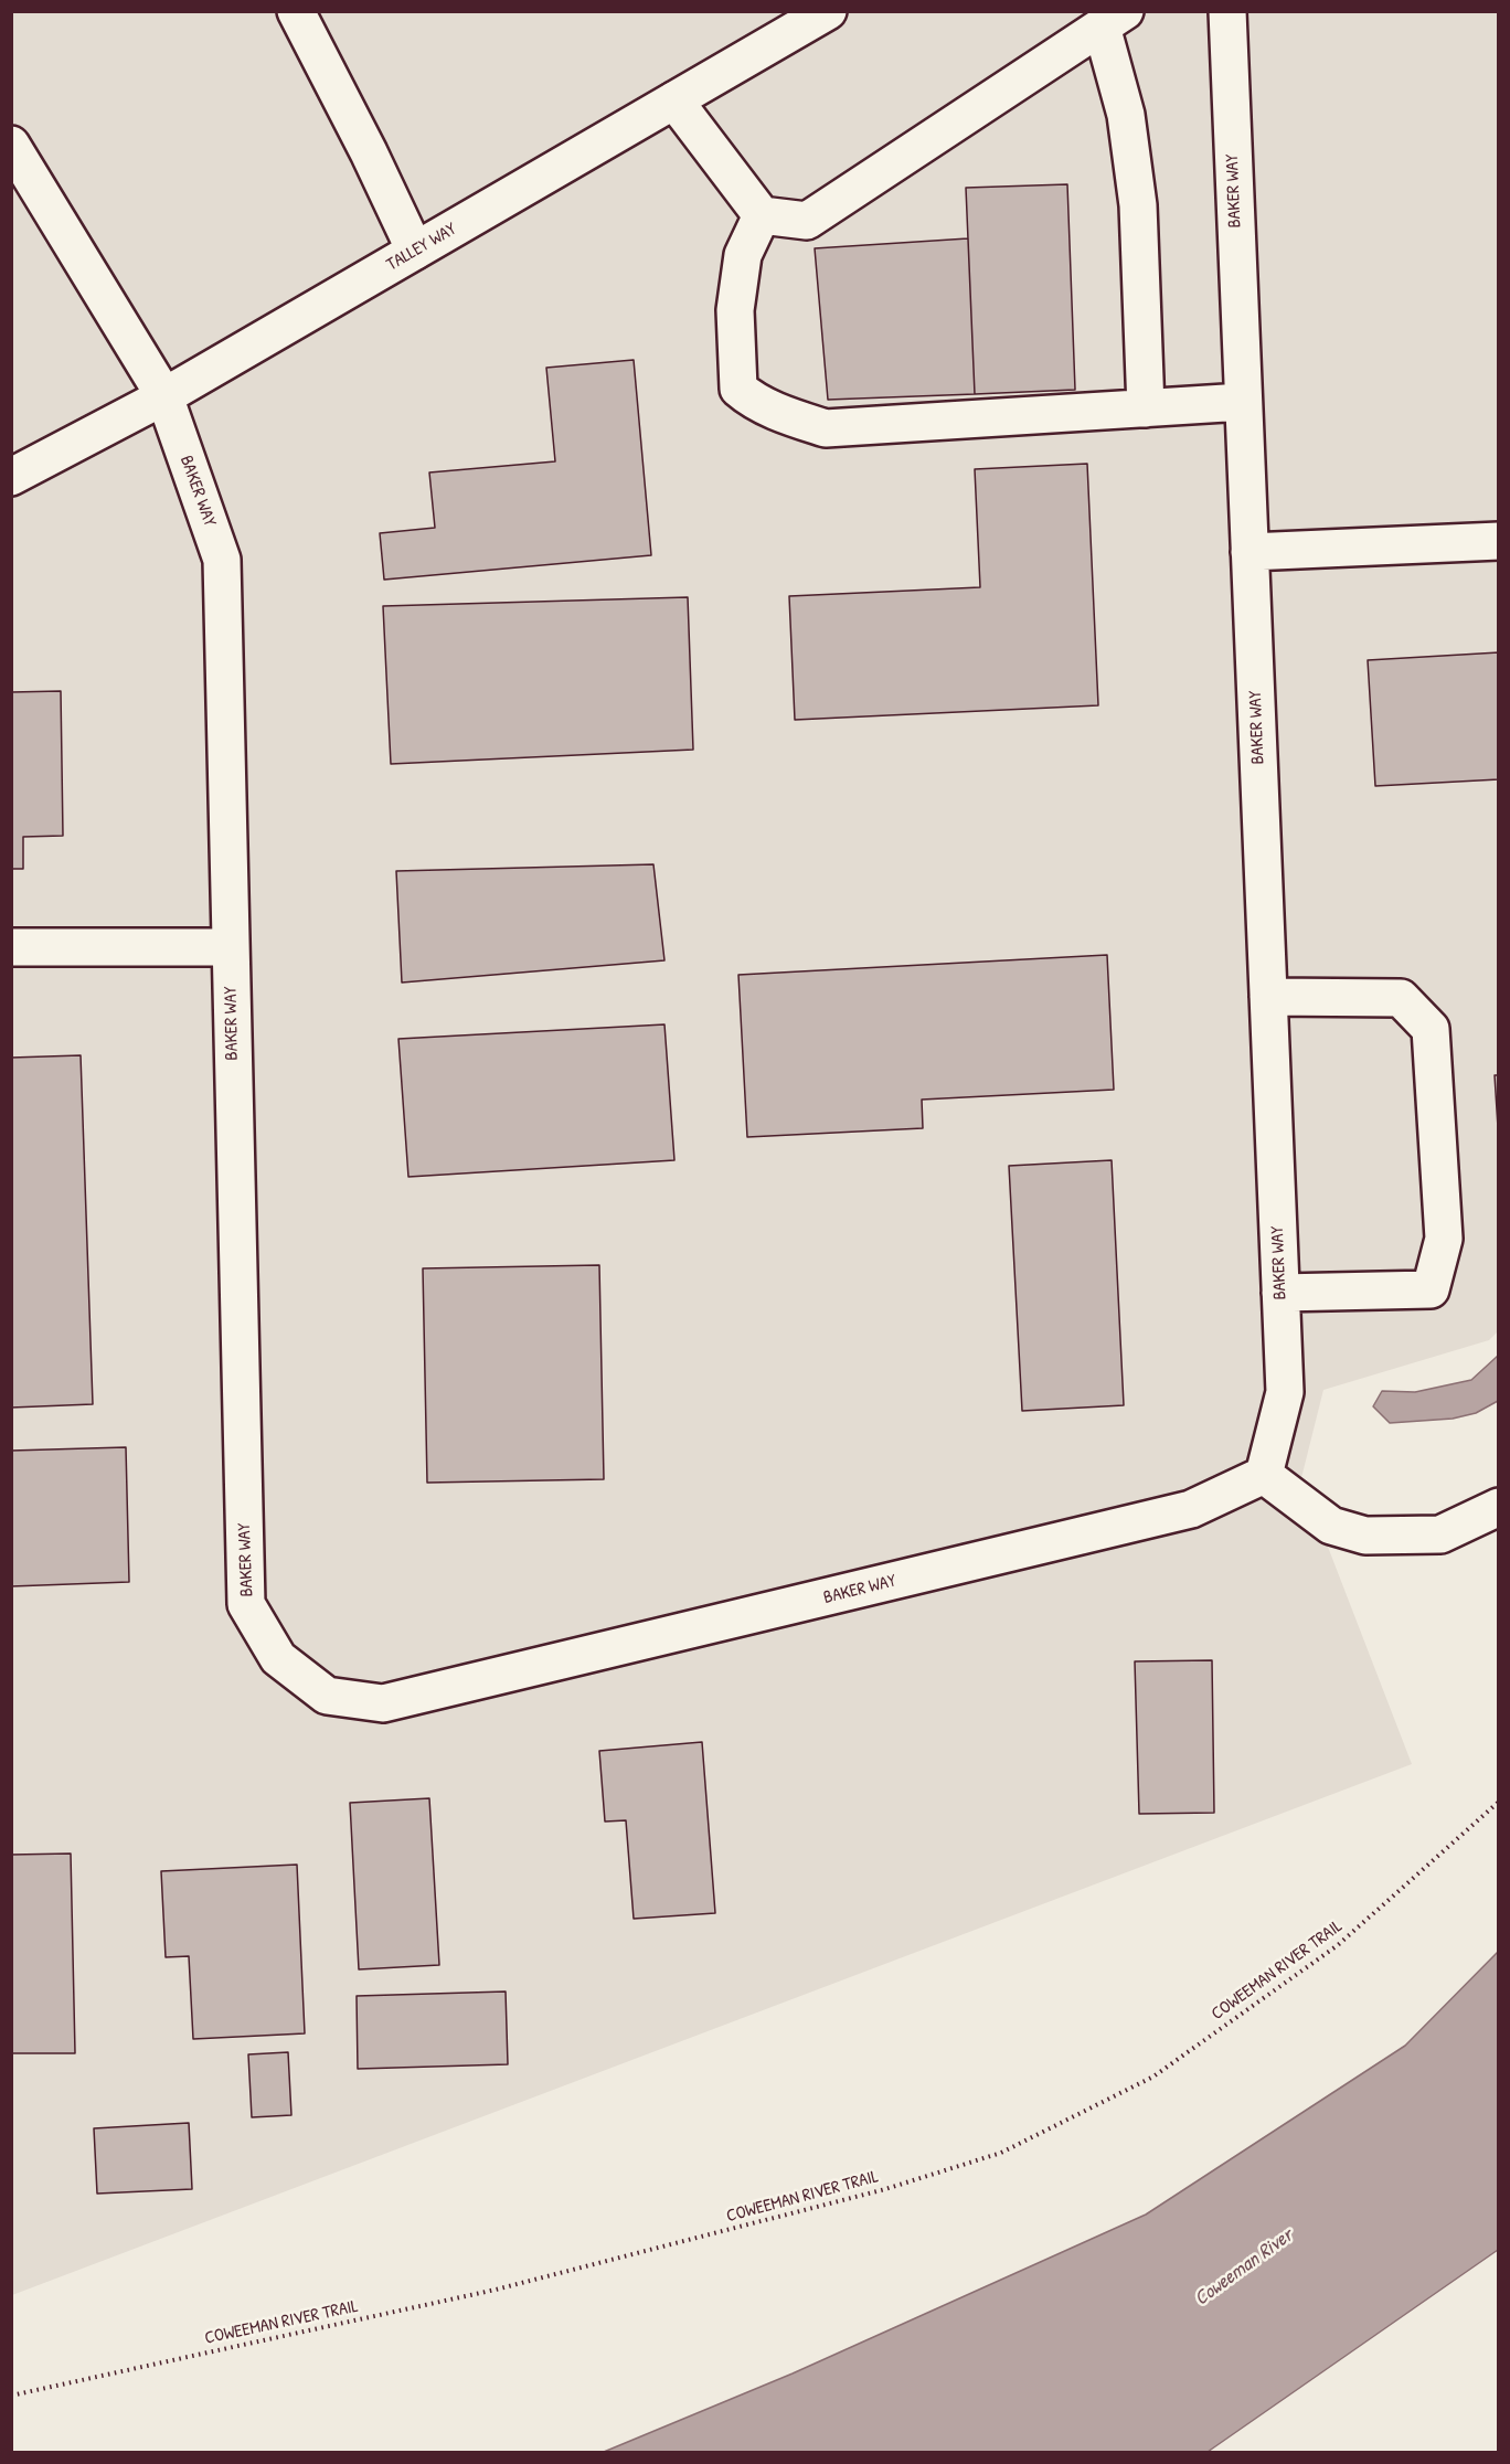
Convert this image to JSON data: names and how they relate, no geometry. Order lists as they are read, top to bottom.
{
  "streets": {
    "street": ["BAKER WAY", "TALLEY WAY"],
    "path": ["COWEEMAN RIVER TRAIL"]
  },
  "crossings": [
    ["BAKER WAY", "TALLEY WAY"]
  ],
  "water": ["Coweeman River"]
}
